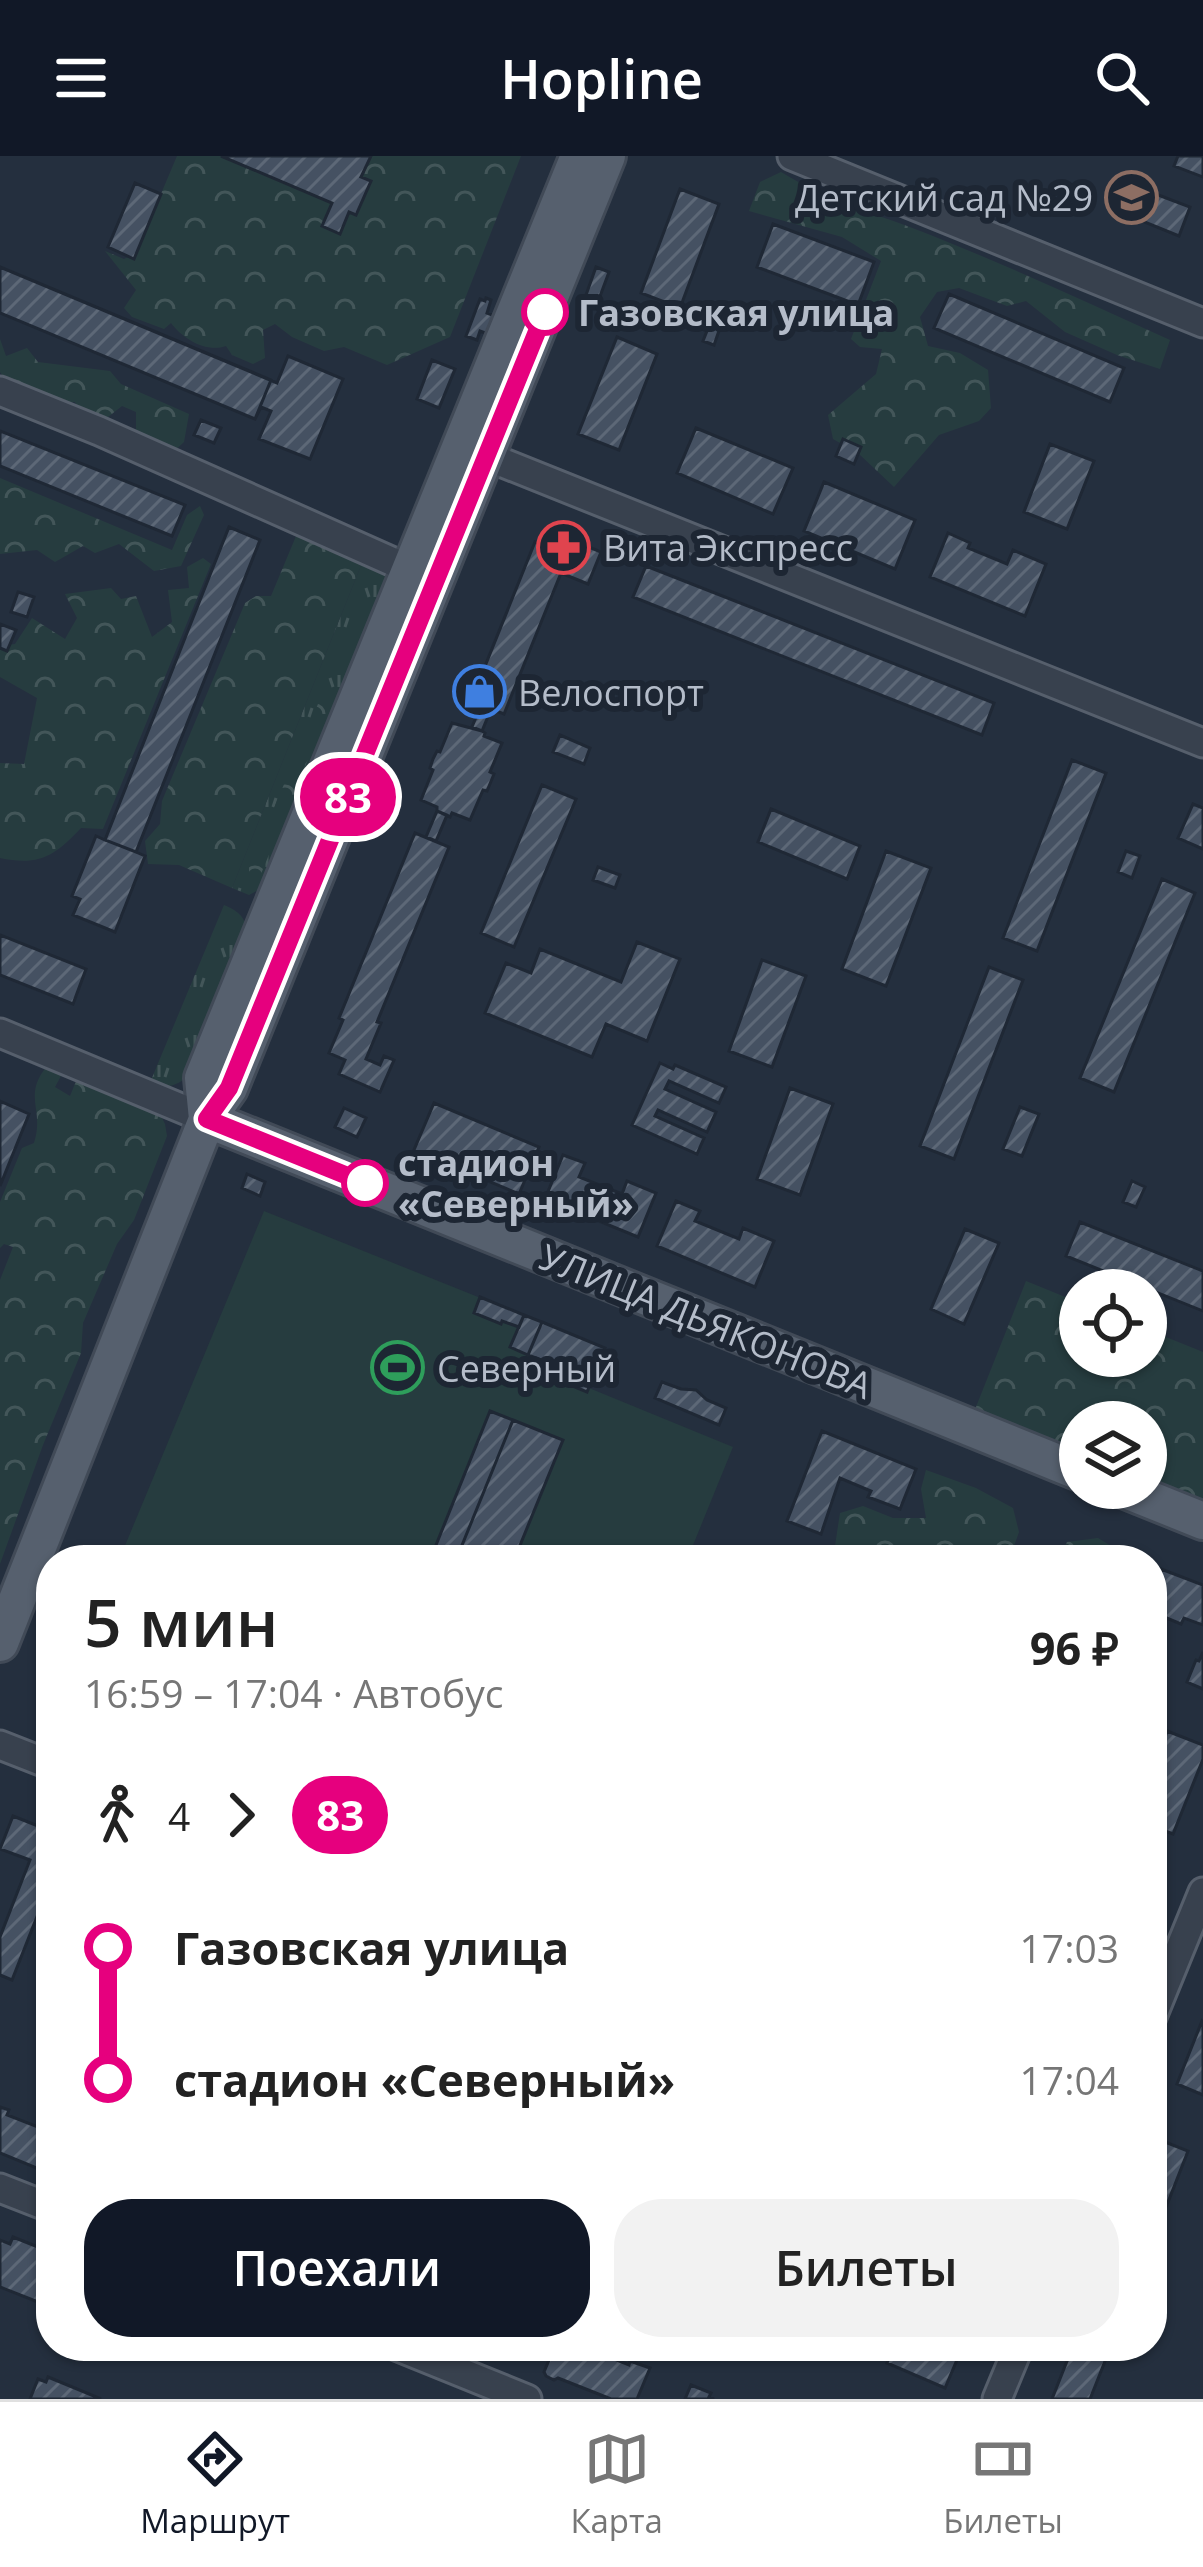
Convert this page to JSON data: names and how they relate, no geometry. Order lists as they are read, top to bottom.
{
  "streets": {
    "main road": ["УЛИЦА ДЬЯКОНОВА"]
  },
  "places": {
    "school or university": ["Детский сад №29"],
    "other": ["Газовская улица", "стадион «Северный»"],
    "pharmacy": ["Вита Экспресс"],
    "shop": ["Велоспорт"],
    "sports": ["Северный"]
  },
  "lines": ["bus line 83"],
  "page": {
    "header": "Hopline",
    "on_map": "83",
    "heading": ["5 мин", "16:59 – 17:04 · Автобус", "96 ₽"],
    "legs": ["4", "83"],
    "list": [
      {
        "name": "Газовская улица",
        "value": "17:03"
      },
      {
        "name": "стадион «Северный»",
        "value": "17:04"
      }
    ],
    "buttons": ["Поехали", "Билеты"],
    "tabs": ["Маршрут", "Карта", "Билеты"]
  }
}
